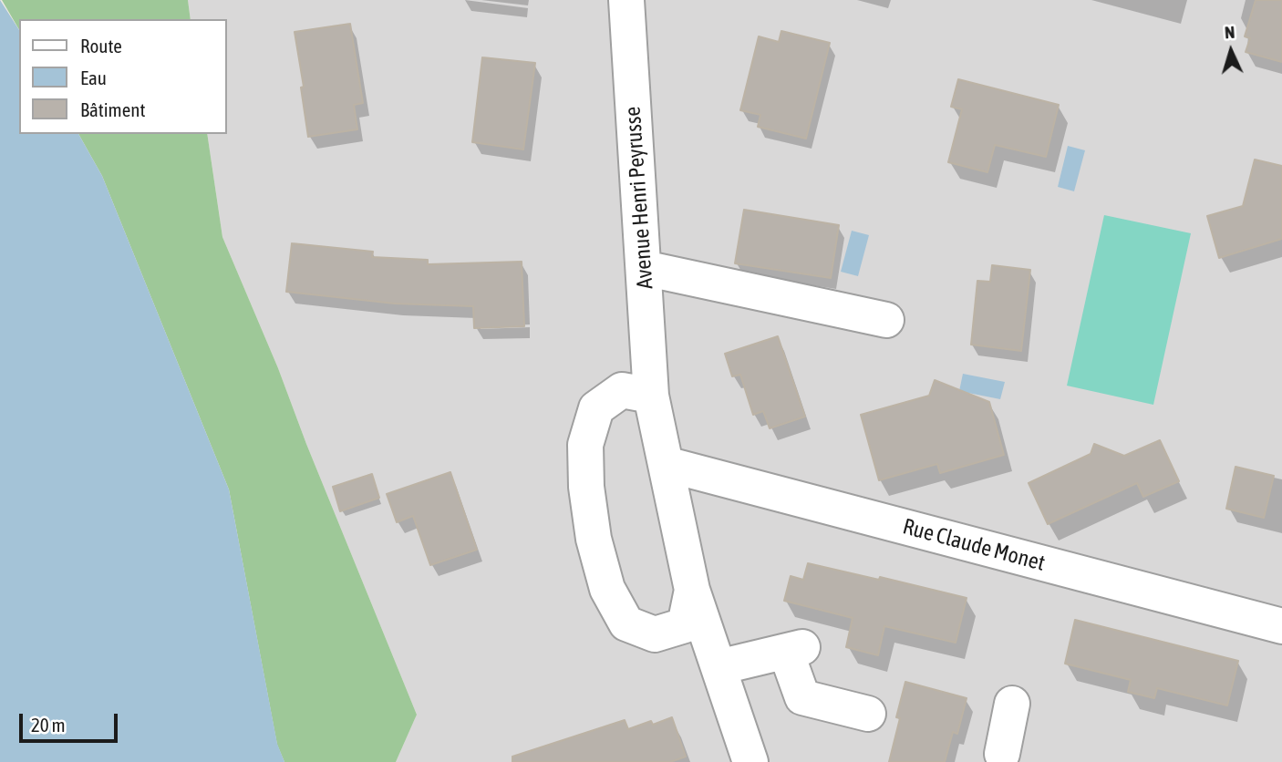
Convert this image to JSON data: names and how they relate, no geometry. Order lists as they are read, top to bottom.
{
  "streets": {
    "street": ["Avenue Henri Peyrusse", "Rue Claude Monet"]
  },
  "crossings": [
    ["Avenue Henri Peyrusse", "Rue Claude Monet"]
  ],
  "legend": ["Route", "Eau", "Bâtiment"],
  "scale_bar": "20 m",
  "north": "top"
}
